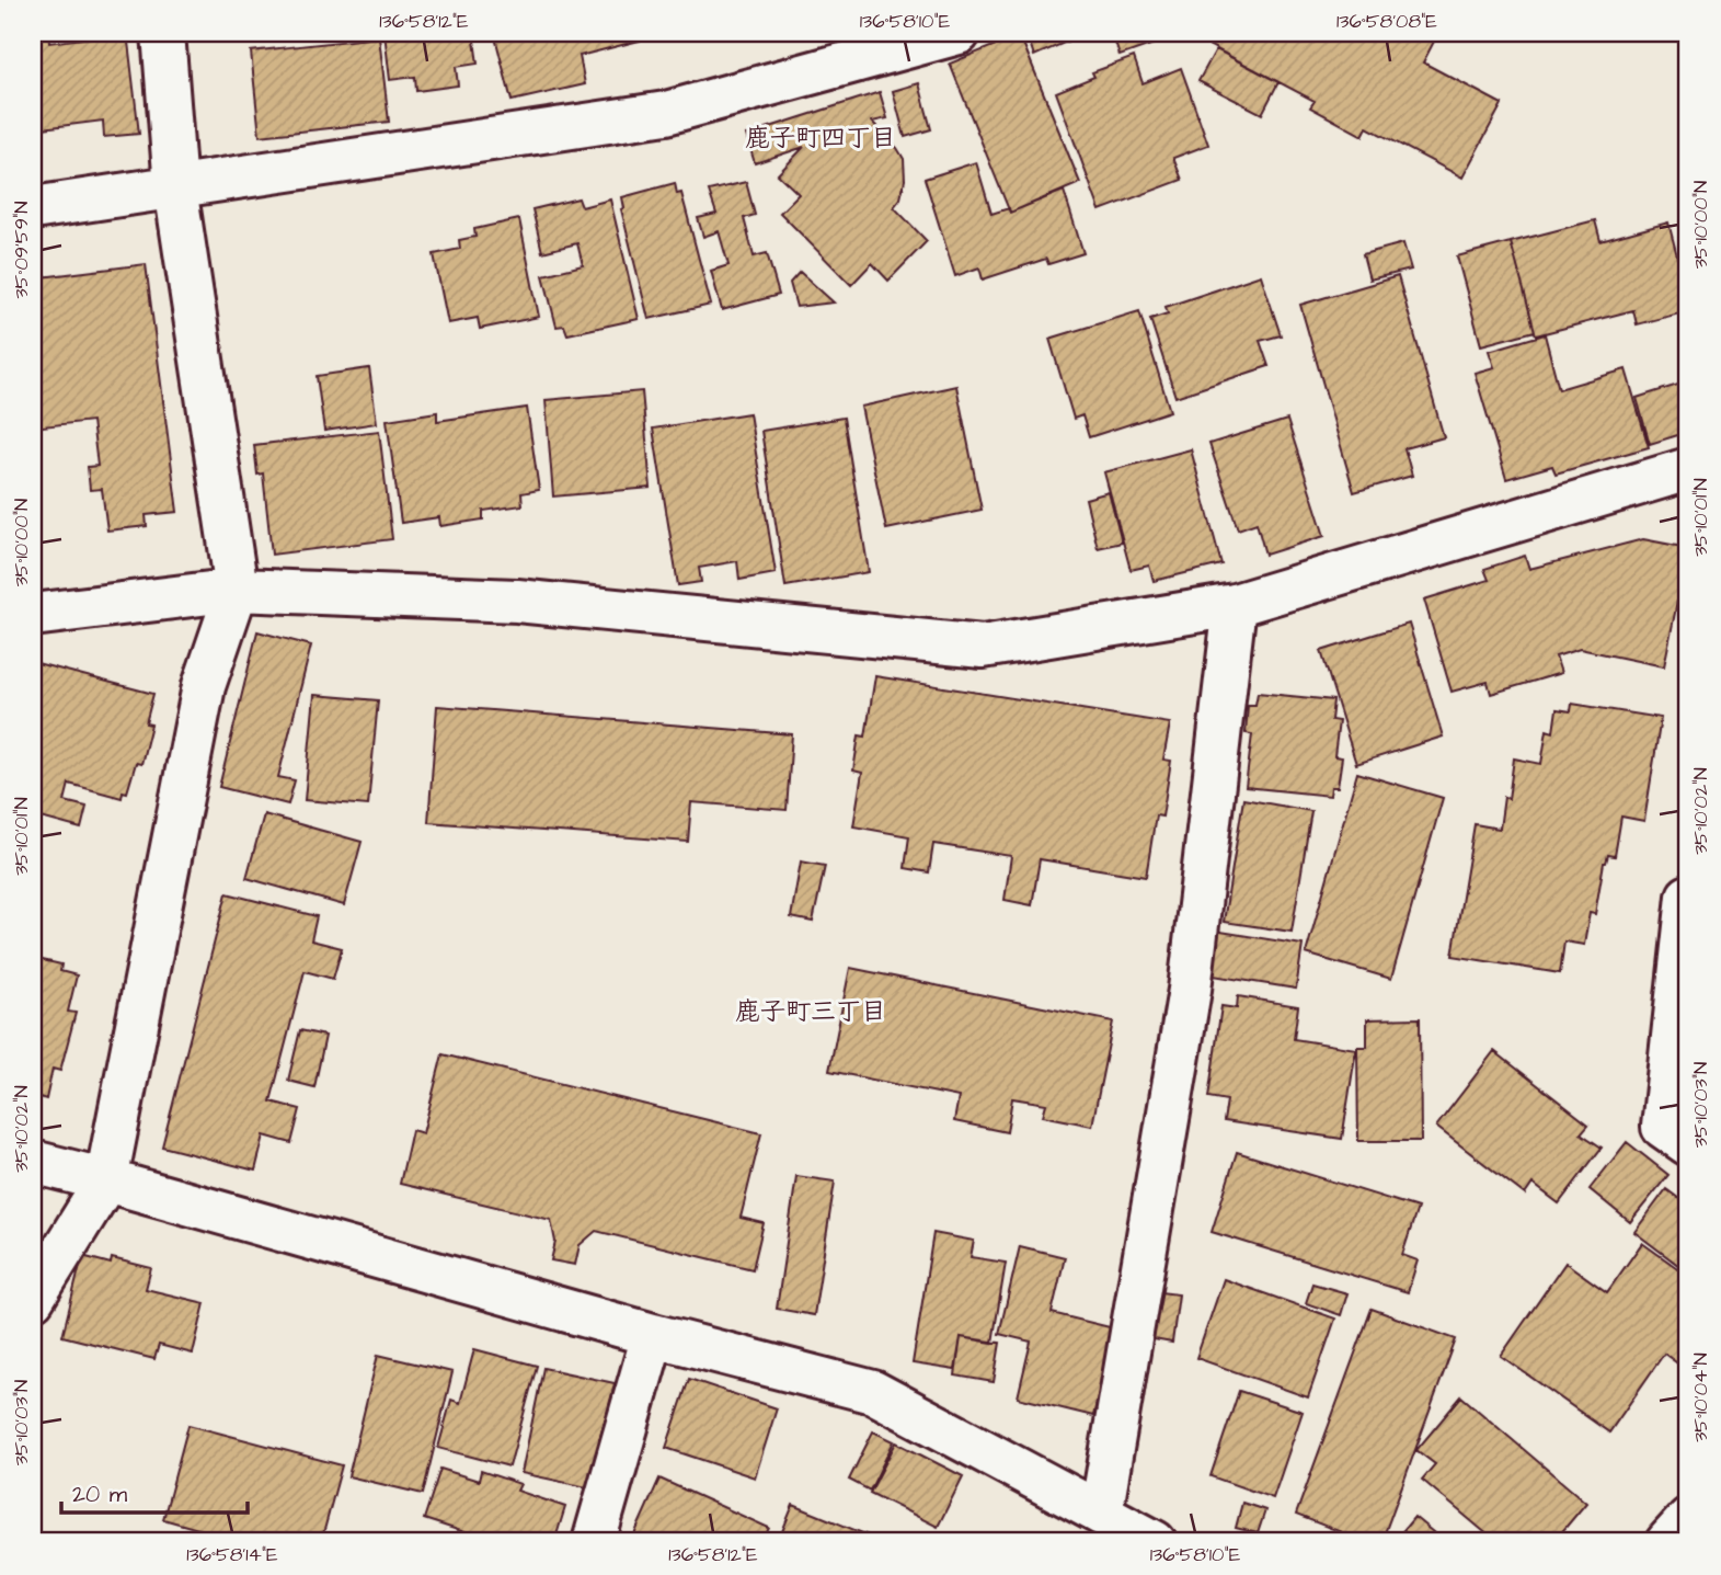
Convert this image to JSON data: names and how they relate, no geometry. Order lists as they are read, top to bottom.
{
  "districts": ["鹿子町四丁目", "鹿子町三丁目"],
  "scale_bar": "20 m",
  "coordinates": [
    "136°58'12\"E",
    "136°58'10\"E",
    "136°58'08\"E",
    "35°10'00\"N",
    "35°09'59\"N",
    "35°10'01\"N",
    "35°10'02\"N",
    "35°10'03\"N",
    "35°10'04\"N",
    "136°58'14\"E"
  ]
}
